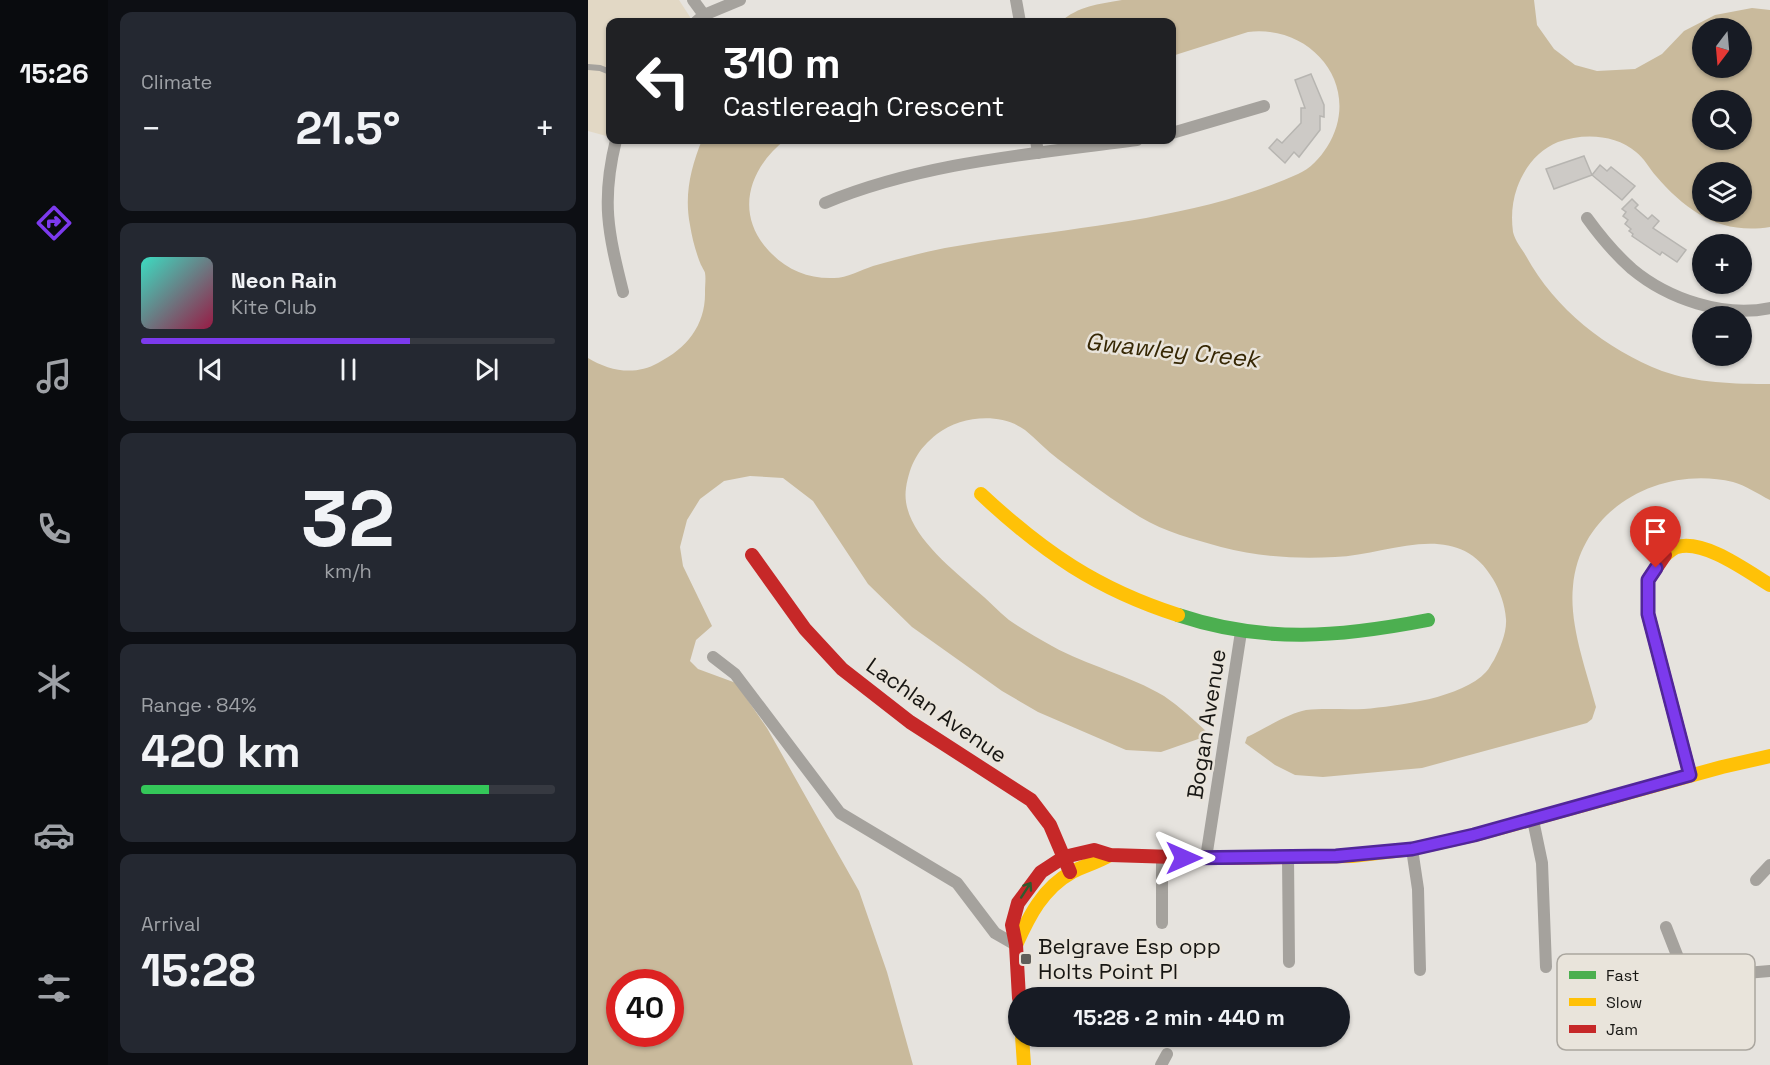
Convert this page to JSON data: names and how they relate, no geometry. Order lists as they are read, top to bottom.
{
  "streets": {
    "street": ["Lachlan Avenue", "Bogan Avenue"]
  },
  "water": ["Gwawley Creek"],
  "places": {
    "transit": ["Belgrave Esp opp Holts Point Pl"]
  },
  "legend": ["Fast", "Slow", "Jam"],
  "north": "bottom",
  "page": {
    "tabs": "15:26",
    "tile": [
      "Climate",
      ["32", "km/h"],
      ["Range · 84%", "420 km"],
      ["Arrival", "15:28"]
    ],
    "map_buttons": ["+", "−"],
    "turn": ["310 m", "Castlereagh Crescent"],
    "heat": ["−", "21.5°", "+"],
    "song": ["Neon Rain", "Kite Club"],
    "limit": "40",
    "trip": "15:28 · 2 min · 440 m"
  }
}
